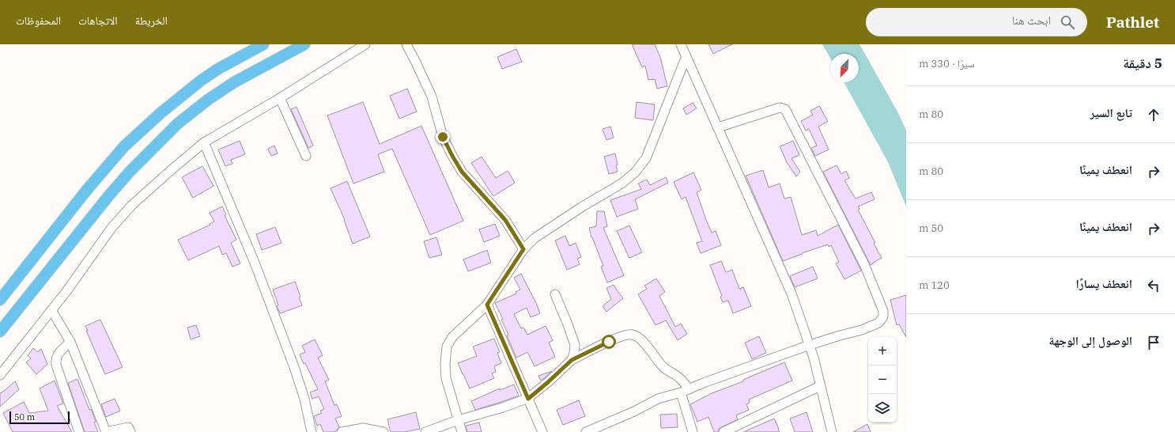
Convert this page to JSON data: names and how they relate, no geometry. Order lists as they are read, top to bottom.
{
  "scale_bar": "50 m",
  "north": "bottom left",
  "page": {
    "header": "Pathlet",
    "search": "ابحث هنا",
    "nav": ["الخريطة", "الاتجاهات", "المحفوظات"],
    "heading": ["5 دقيقة", "سيرًا · 330 m"],
    "list": [
      ["تابع السير", "80 m"],
      ["انعطف يمينًا", "80 m"],
      ["انعطف يمينًا", "50 m"],
      ["انعطف يسارًا", "120 m"],
      "الوصول إلى الوجهة"
    ],
    "map_buttons": ["+", "−"],
    "scale": "50 m"
  }
}
